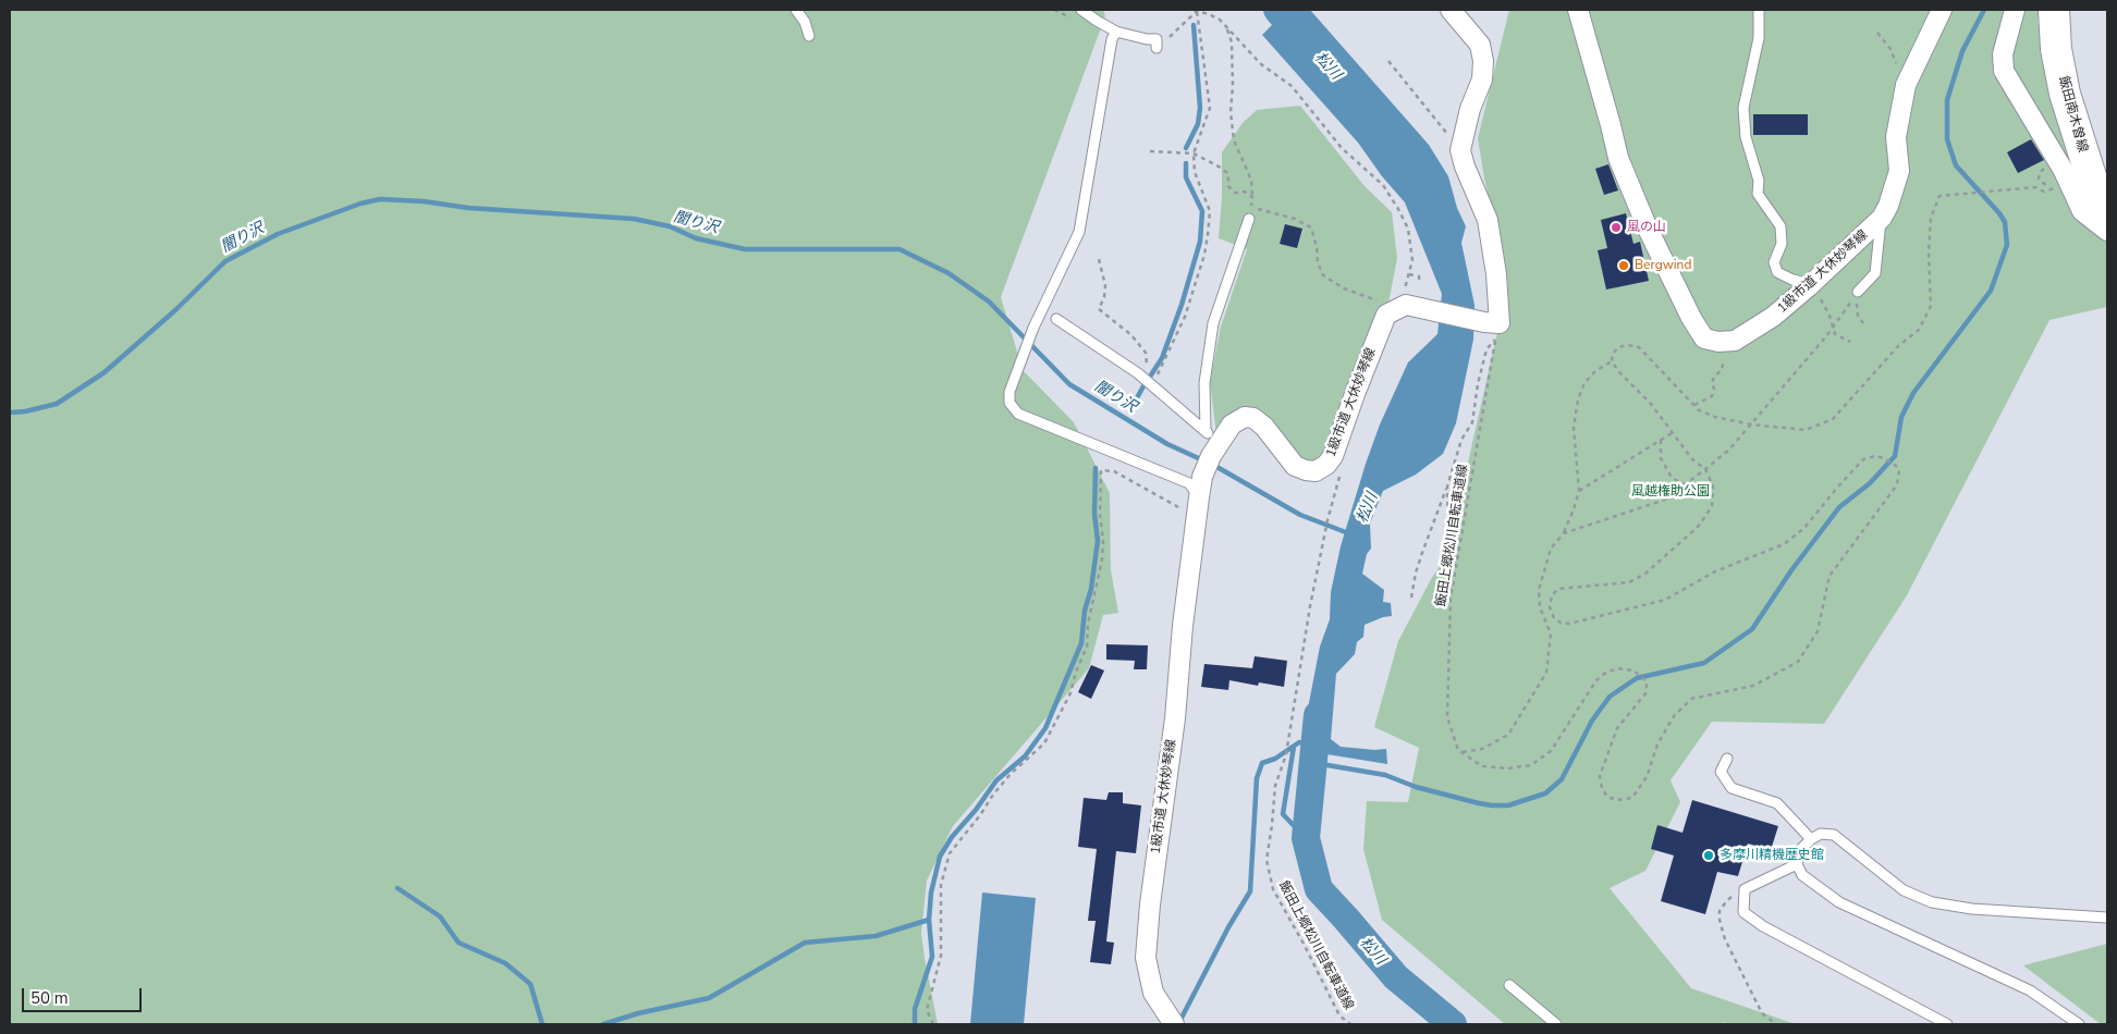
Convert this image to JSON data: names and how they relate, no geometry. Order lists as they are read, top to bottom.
{
  "streets": {
    "main road": ["飯田南木曽線"],
    "street": ["1級市道 大休妙琴線"],
    "path": ["飯田上郷松川自転車道線"]
  },
  "water": ["松川", "闇り沢"],
  "parks": ["風越権助公園"],
  "places": ["風の山", "Bergwind", "多摩川精機歴史館"],
  "scale_bar": "50 m"
}
